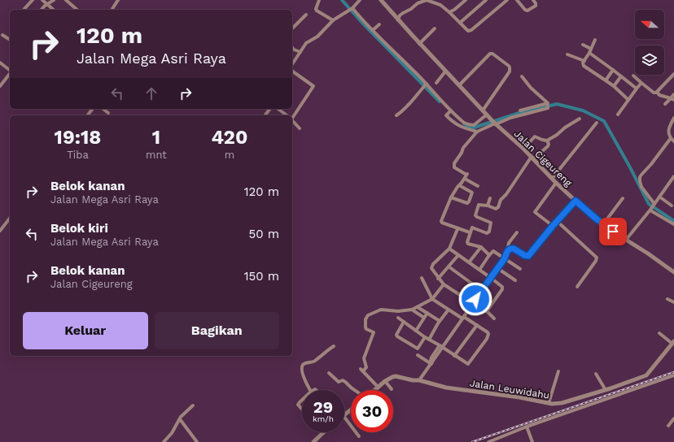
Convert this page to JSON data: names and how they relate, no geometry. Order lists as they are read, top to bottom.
{
  "streets": {
    "street": ["Jalan Cigeureng", "Jalan Leuwidahu"]
  },
  "north": "left",
  "page": {
    "turn": ["120 m", "Jalan Mega Asri Raya"],
    "eta": [
      "19:18",
      "Tiba",
      "1",
      "mnt",
      "420",
      "m"
    ],
    "list": [
      {
        "name": "Belok kanan",
        "note": "Jalan Mega Asri Raya",
        "value": "120 m"
      },
      {
        "name": "Belok kiri",
        "note": "Jalan Mega Asri Raya",
        "value": "50 m"
      },
      {
        "name": "Belok kanan",
        "note": "Jalan Cigeureng",
        "value": "150 m"
      }
    ],
    "buttons": ["Keluar", "Bagikan"],
    "speed": "29 km/h",
    "limit": "30"
  }
}
